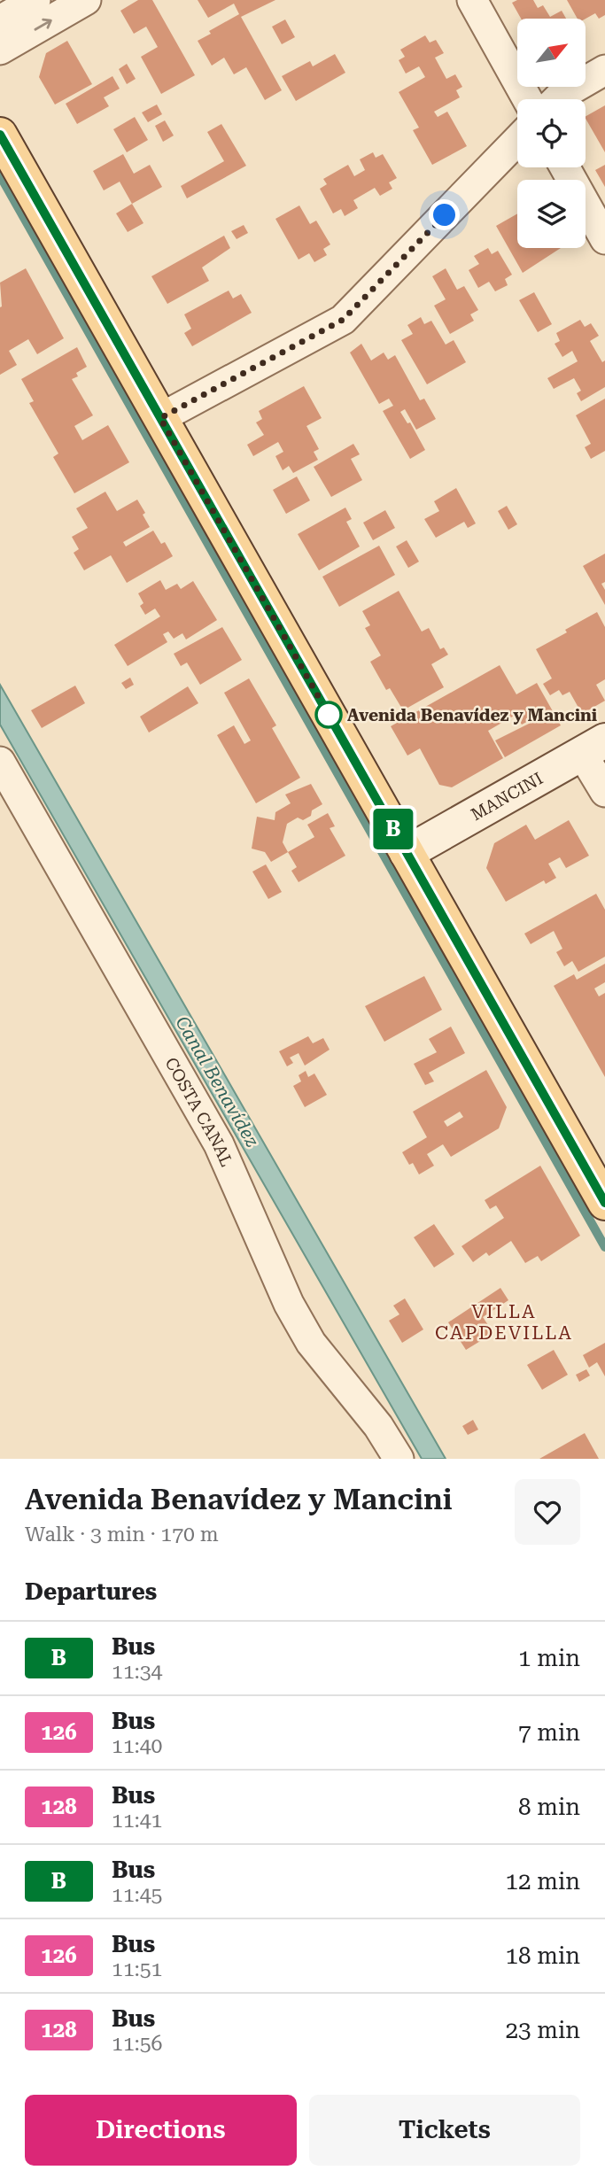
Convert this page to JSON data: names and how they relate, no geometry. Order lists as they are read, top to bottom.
{
  "streets": {
    "street": ["MANCINI", "COSTA CANAL"]
  },
  "districts": ["VILLA CAPDEVILLA"],
  "water": ["Canal Benavídez"],
  "places": ["Avenida Benavídez y Mancini"],
  "lines": ["bus line B"],
  "north": "top right",
  "page": {
    "on_map": "B",
    "heading": [
      ["Avenida Benavídez y Mancini", "Walk · 3 min · 170 m"],
      "Departures"
    ],
    "list": [
      {
        "mark": "B",
        "name": "Bus",
        "note": "11:34",
        "value": "1 min"
      },
      {
        "mark": "126",
        "name": "Bus",
        "note": "11:40",
        "value": "7 min"
      },
      {
        "mark": "128",
        "name": "Bus",
        "note": "11:41",
        "value": "8 min"
      },
      {
        "mark": "B",
        "name": "Bus",
        "note": "11:45",
        "value": "12 min"
      },
      {
        "mark": "126",
        "name": "Bus",
        "note": "11:51",
        "value": "18 min"
      },
      {
        "mark": "128",
        "name": "Bus",
        "note": "11:56",
        "value": "23 min"
      }
    ],
    "buttons": ["Directions", "Tickets"]
  }
}
